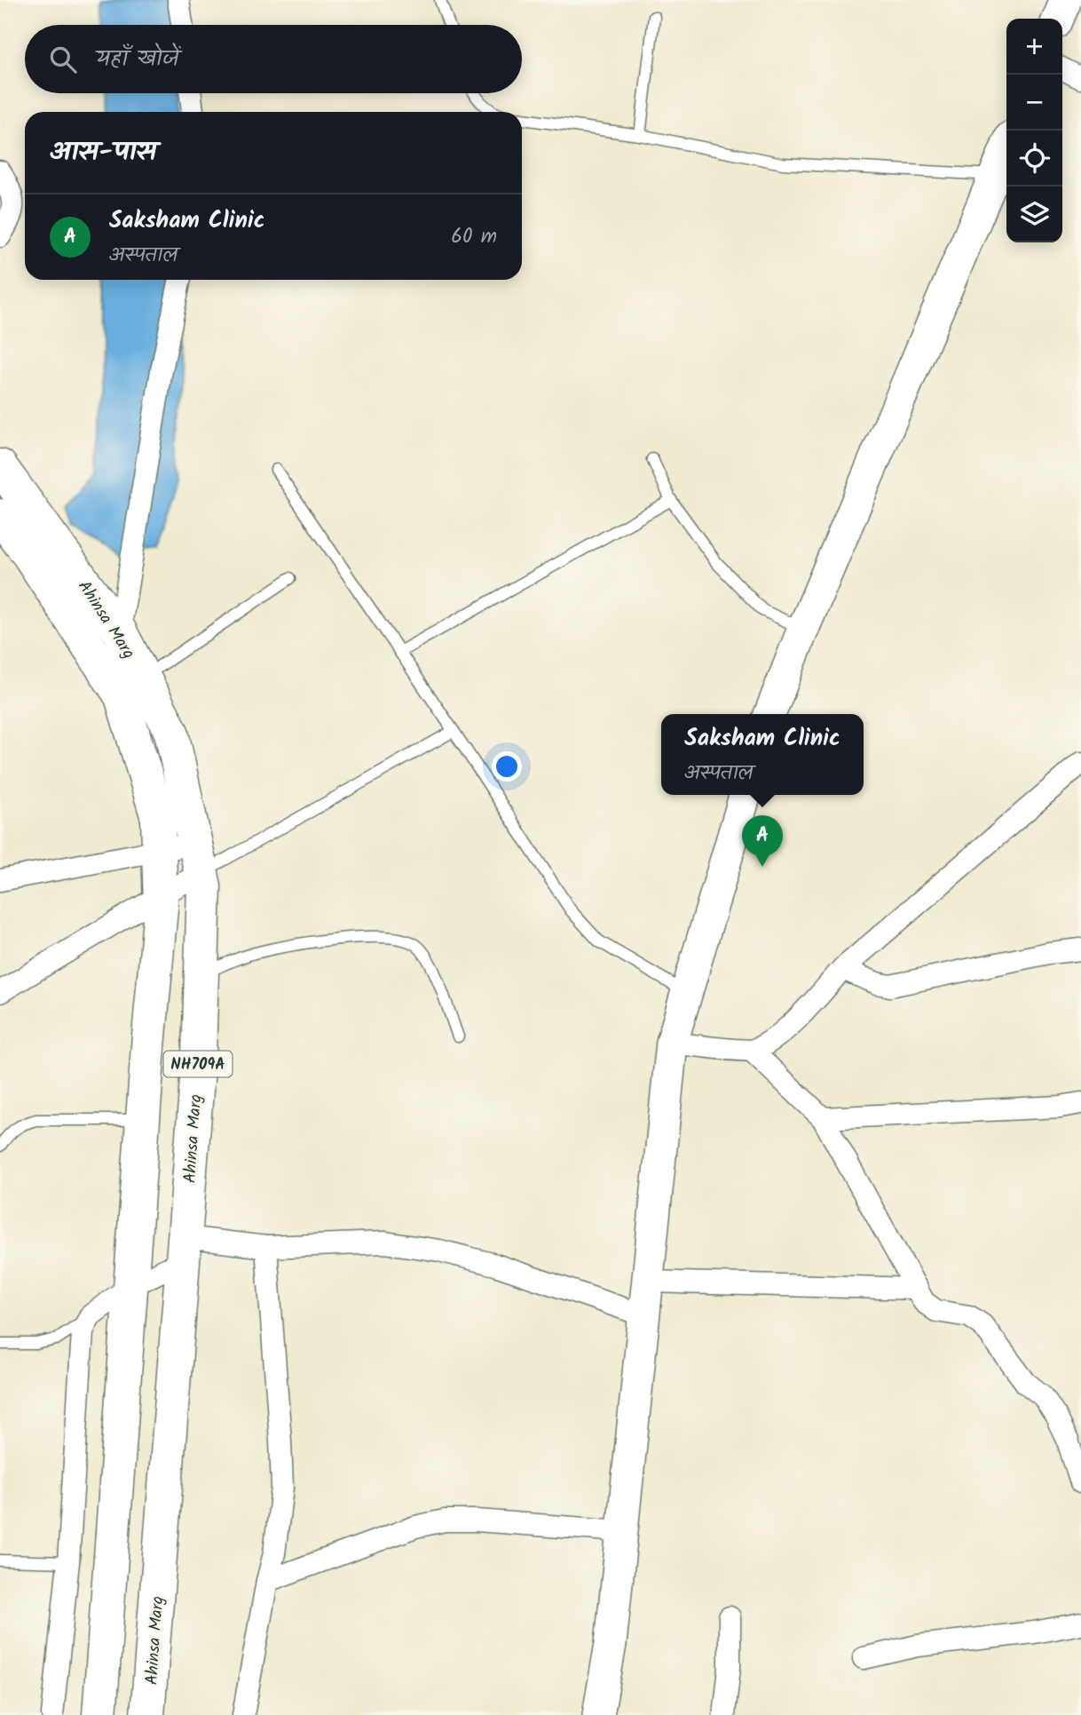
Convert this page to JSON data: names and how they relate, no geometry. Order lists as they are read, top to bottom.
{
  "streets": {
    "highway": ["Ahinsa Marg", "NH709A"]
  },
  "page": {
    "map_buttons": ["+", "−"],
    "search": "यहाँ खोजें",
    "heading": "आस-पास",
    "list": [
      {
        "mark": "A",
        "name": "Saksham Clinic",
        "note": "अस्पताल",
        "value": "60 m"
      }
    ],
    "popup": ["Saksham Clinic", "अस्पताल"],
    "pins": "A"
  }
}
